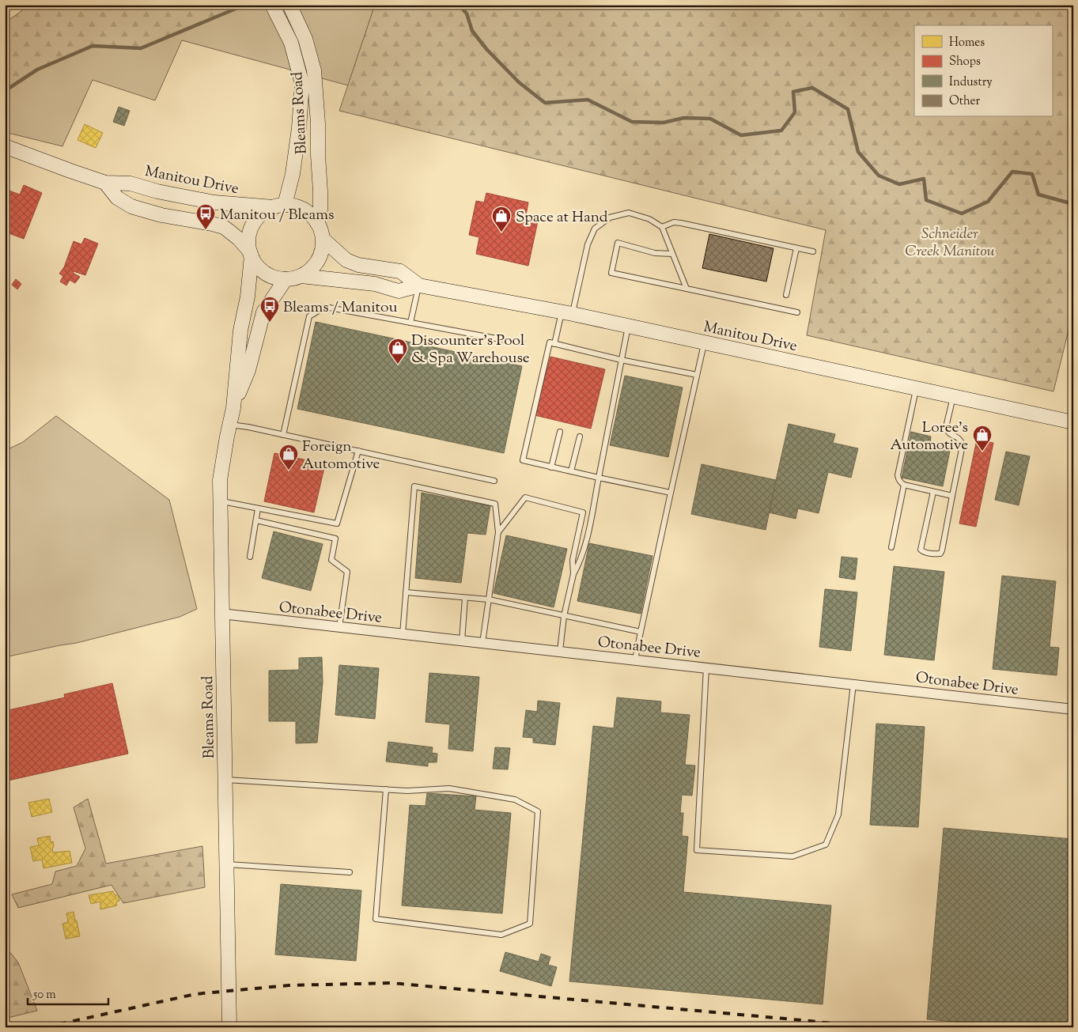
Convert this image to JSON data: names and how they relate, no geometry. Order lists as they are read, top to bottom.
{
  "streets": {
    "main road": ["Bleams Road", "Manitou Drive"],
    "street": ["Otonabee Drive"]
  },
  "crossings": [
    ["Bleams Road", "Manitou Drive"],
    ["Bleams Road", "Otonabee Drive"]
  ],
  "parks": ["Schneider Creek Manitou"],
  "places": {
    "bus stop": ["Manitou / Bleams", "Bleams / Manitou"],
    "shop": [
      "Space at Hand",
      "Discounter's Pool & Spa Warehouse",
      "Loree's Automotive",
      "Foreign Automotive"
    ]
  },
  "legend": [
    "Homes",
    "Shops",
    "Industry",
    "Other"
  ],
  "scale_bar": "50 m"
}
